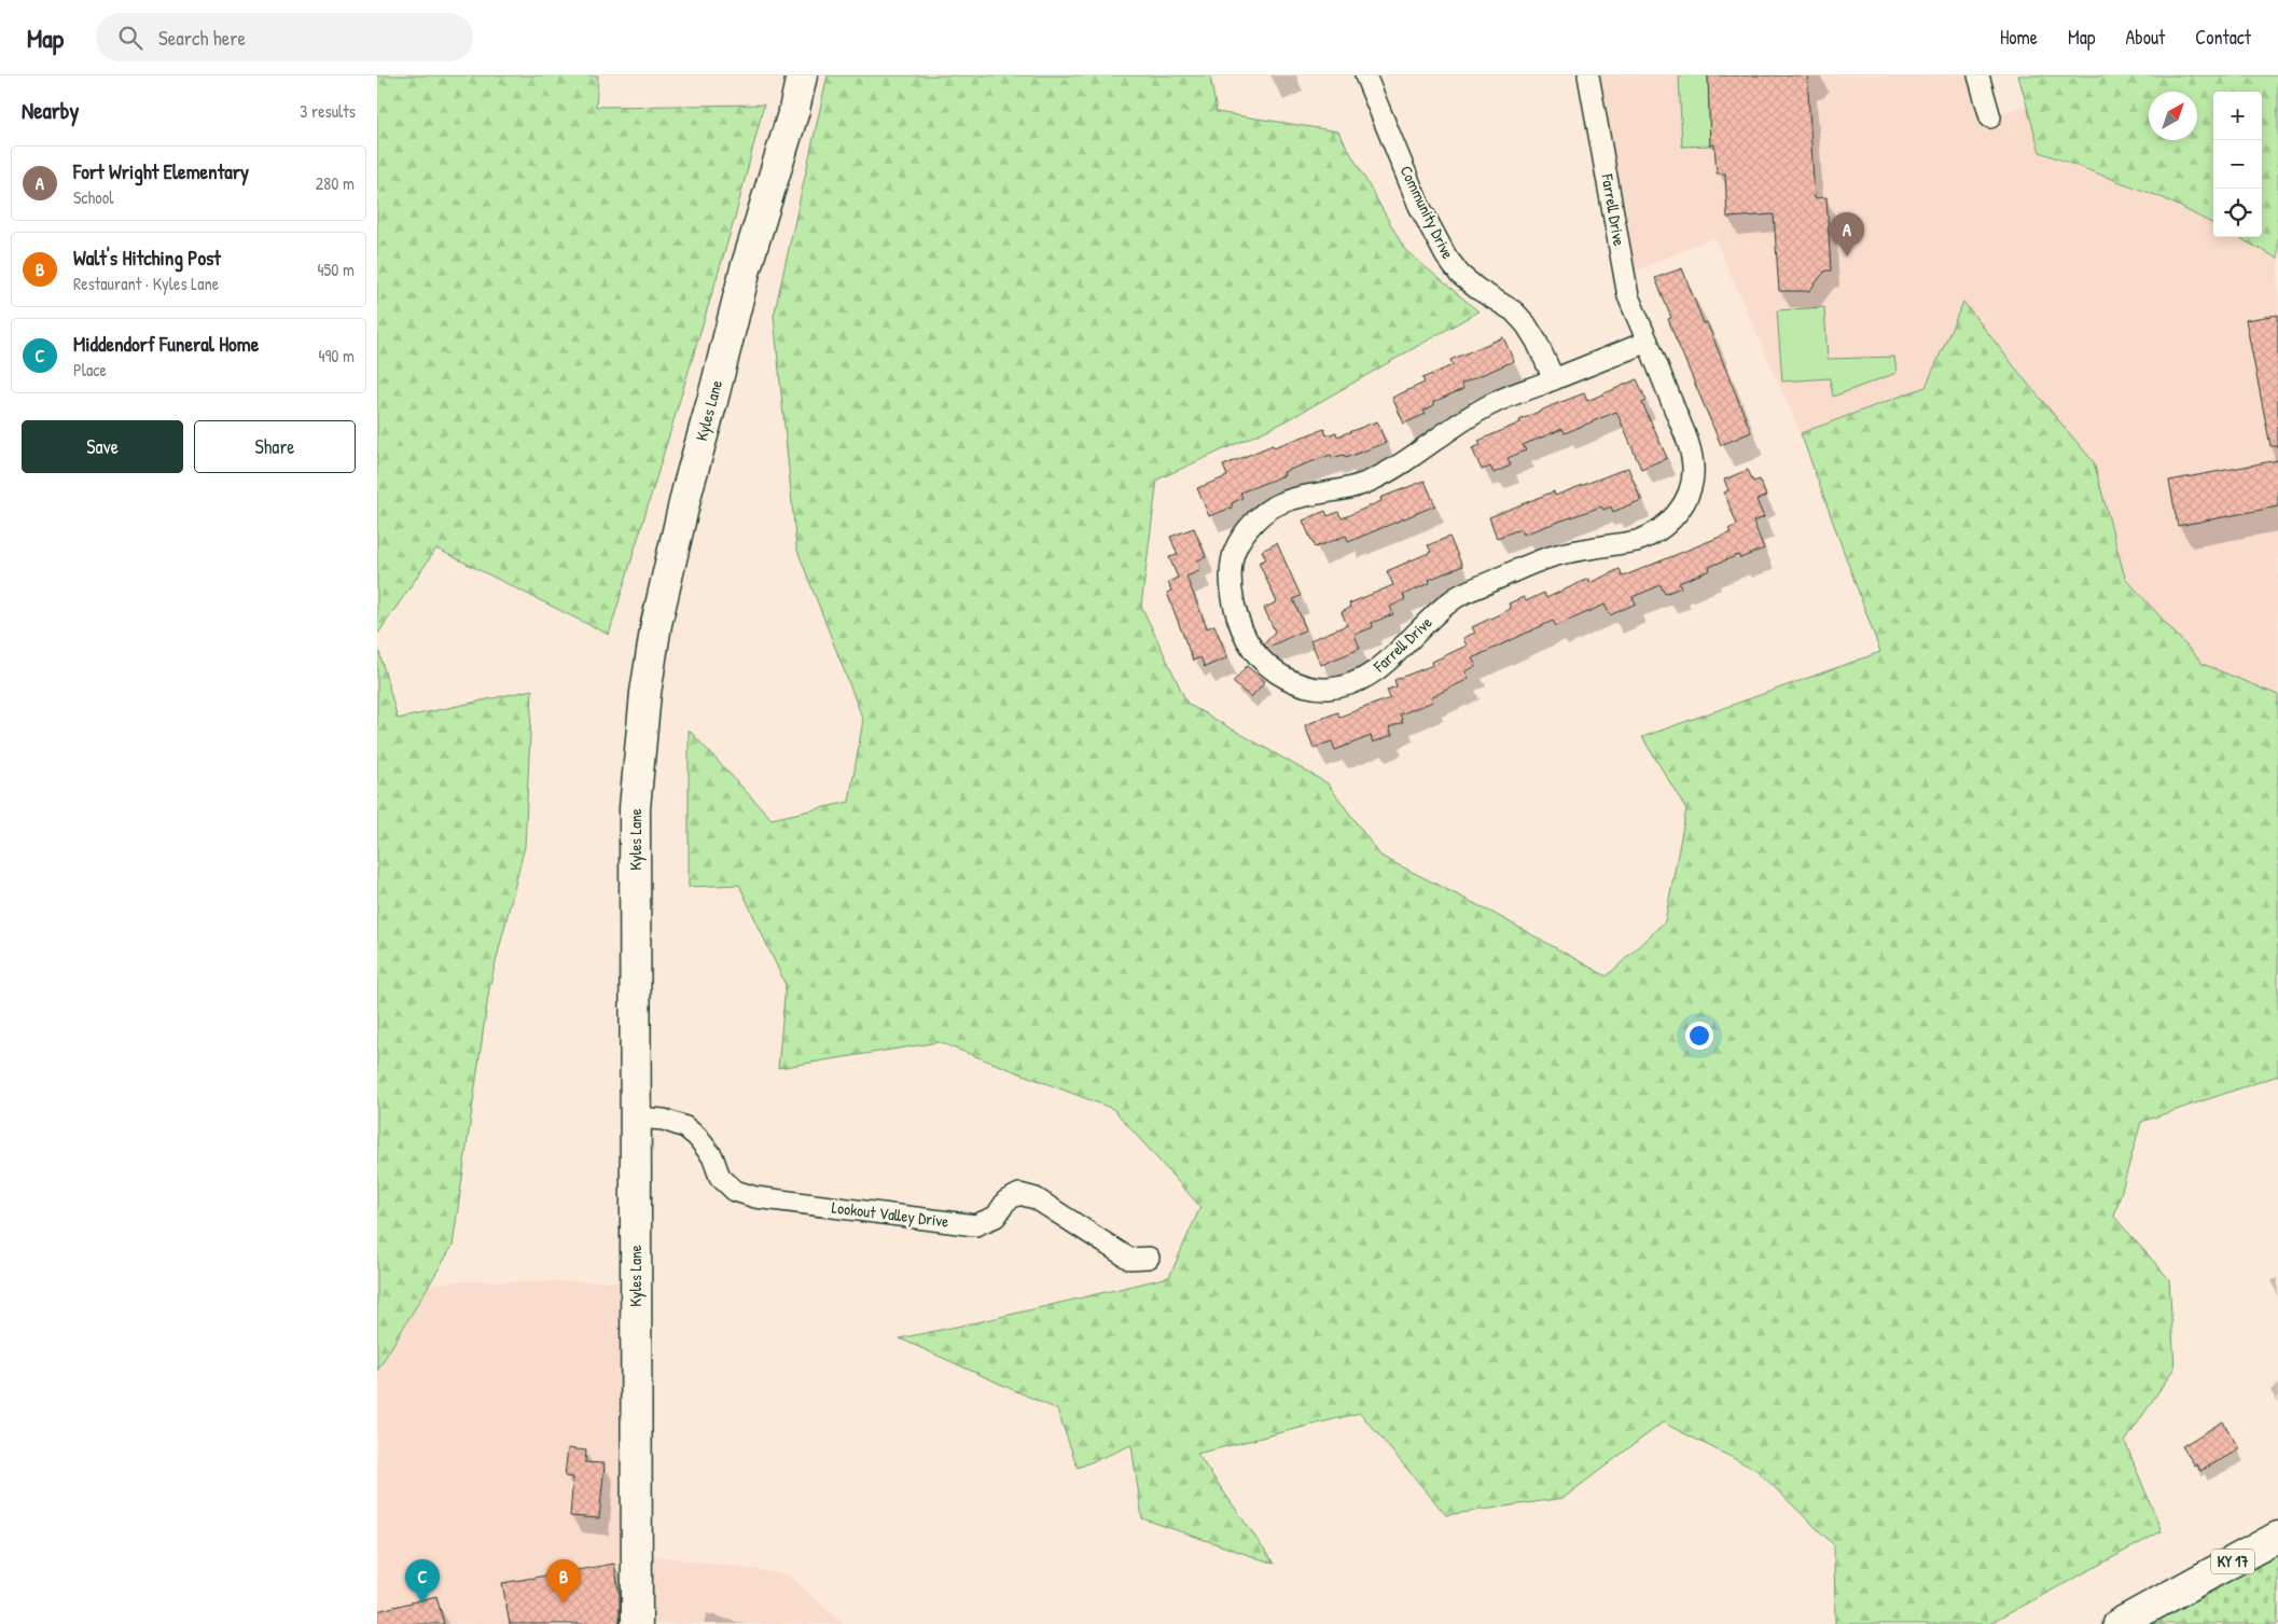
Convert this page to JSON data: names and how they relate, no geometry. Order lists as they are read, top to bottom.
{
  "streets": {
    "main road": ["Kyles Lane", "KY 17"],
    "street": ["Farrell Drive", "Community Drive", "Lookout Valley Drive"]
  },
  "crossings": [
    ["Farrell Drive", "Community Drive"],
    ["Kyles Lane", "Lookout Valley Drive"]
  ],
  "north": "top right",
  "page": {
    "header": "Map",
    "search": "Search here",
    "nav": [
      "Home",
      "Map",
      "About",
      "Contact"
    ],
    "heading": ["Nearby", "3 results"],
    "map_buttons": ["+", "−"],
    "list": [
      {
        "mark": "A",
        "name": "Fort Wright Elementary",
        "note": "School",
        "value": "280 m"
      },
      {
        "mark": "B",
        "name": "Walt's Hitching Post",
        "note": "Restaurant · Kyles Lane",
        "value": "450 m"
      },
      {
        "mark": "C",
        "name": "Middendorf Funeral Home",
        "note": "Place",
        "value": "490 m"
      }
    ],
    "pins": ["A", "B", "C"],
    "buttons": ["Save", "Share"]
  }
}
